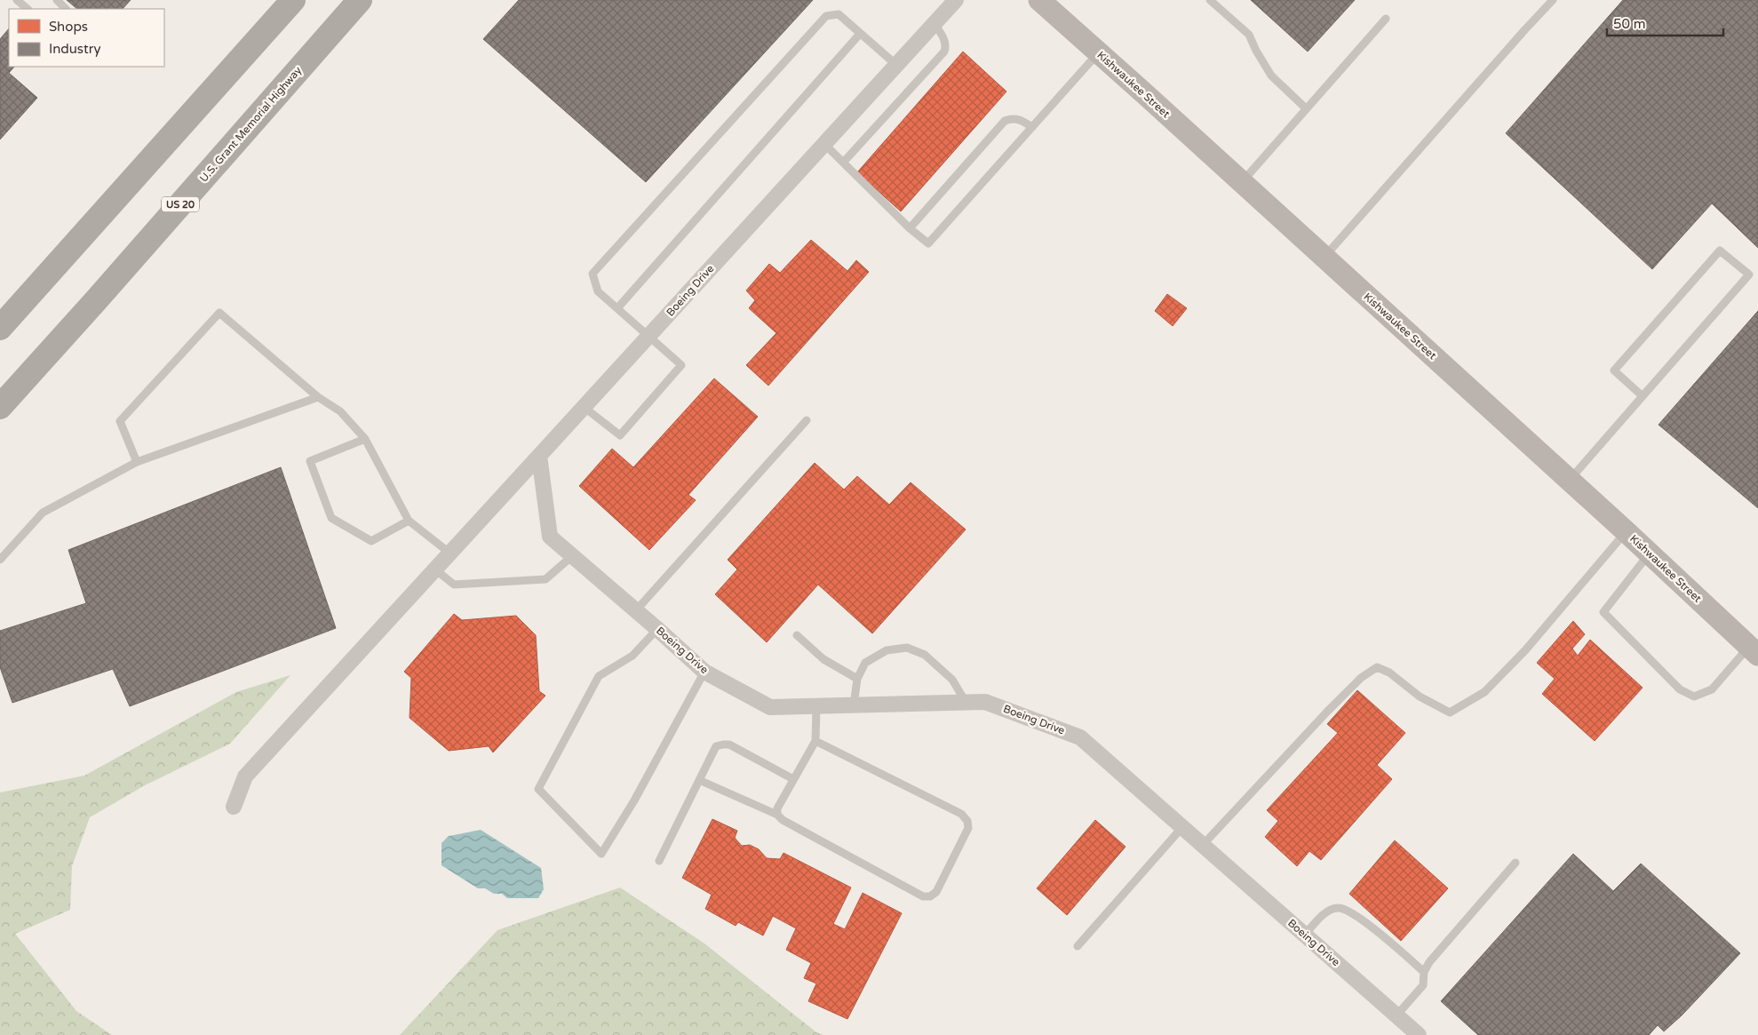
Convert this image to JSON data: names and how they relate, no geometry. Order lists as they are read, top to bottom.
{
  "streets": {
    "highway": ["U.S. Grant Memorial Highway", "US 20"],
    "street": ["Kishwaukee Street", "Boeing Drive"]
  },
  "legend": ["Shops", "Industry"],
  "scale_bar": "50 m"
}
